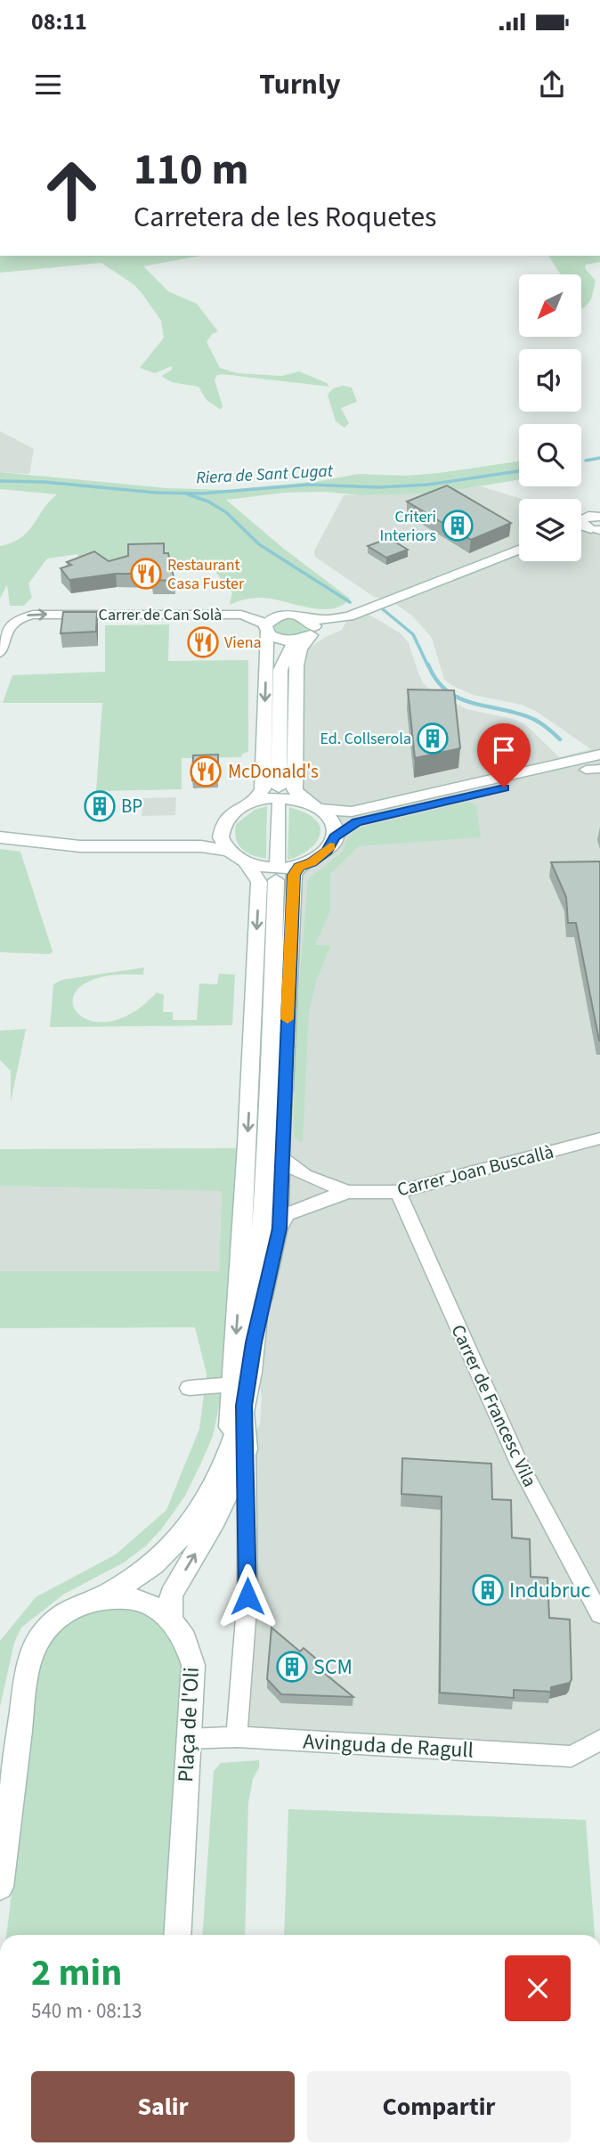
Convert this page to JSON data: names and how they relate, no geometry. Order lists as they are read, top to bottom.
{
  "streets": {
    "main road": ["Plaça de l'Oli"],
    "street": [
      "Carrer de Can Solà",
      "Carrer Joan Buscallà",
      "Carrer de Francesc Vila",
      "Avinguda de Ragull"
    ]
  },
  "crossings": [
    ["Carrer Joan Buscallà", "Carrer de Francesc Vila"],
    ["Plaça de l'Oli", "Avinguda de Ragull"]
  ],
  "one_way": ["Carrer de Can Solà"],
  "water": ["Riera de Sant Cugat"],
  "places": {
    "building": [
      "Criteri Interiors",
      "Ed. Collserola",
      "BP",
      "Indubruc",
      "SCM"
    ],
    "restaurant": ["Restaurant Casa Fuster", "Viena", "McDonald's"]
  },
  "north": "bottom left",
  "page": {
    "status": "08:11",
    "header": "Turnly",
    "turn": ["110 m", "Carretera de les Roquetes"],
    "heading": ["2 min", "540 m · 08:13"],
    "buttons": ["Salir", "Compartir"]
  }
}
